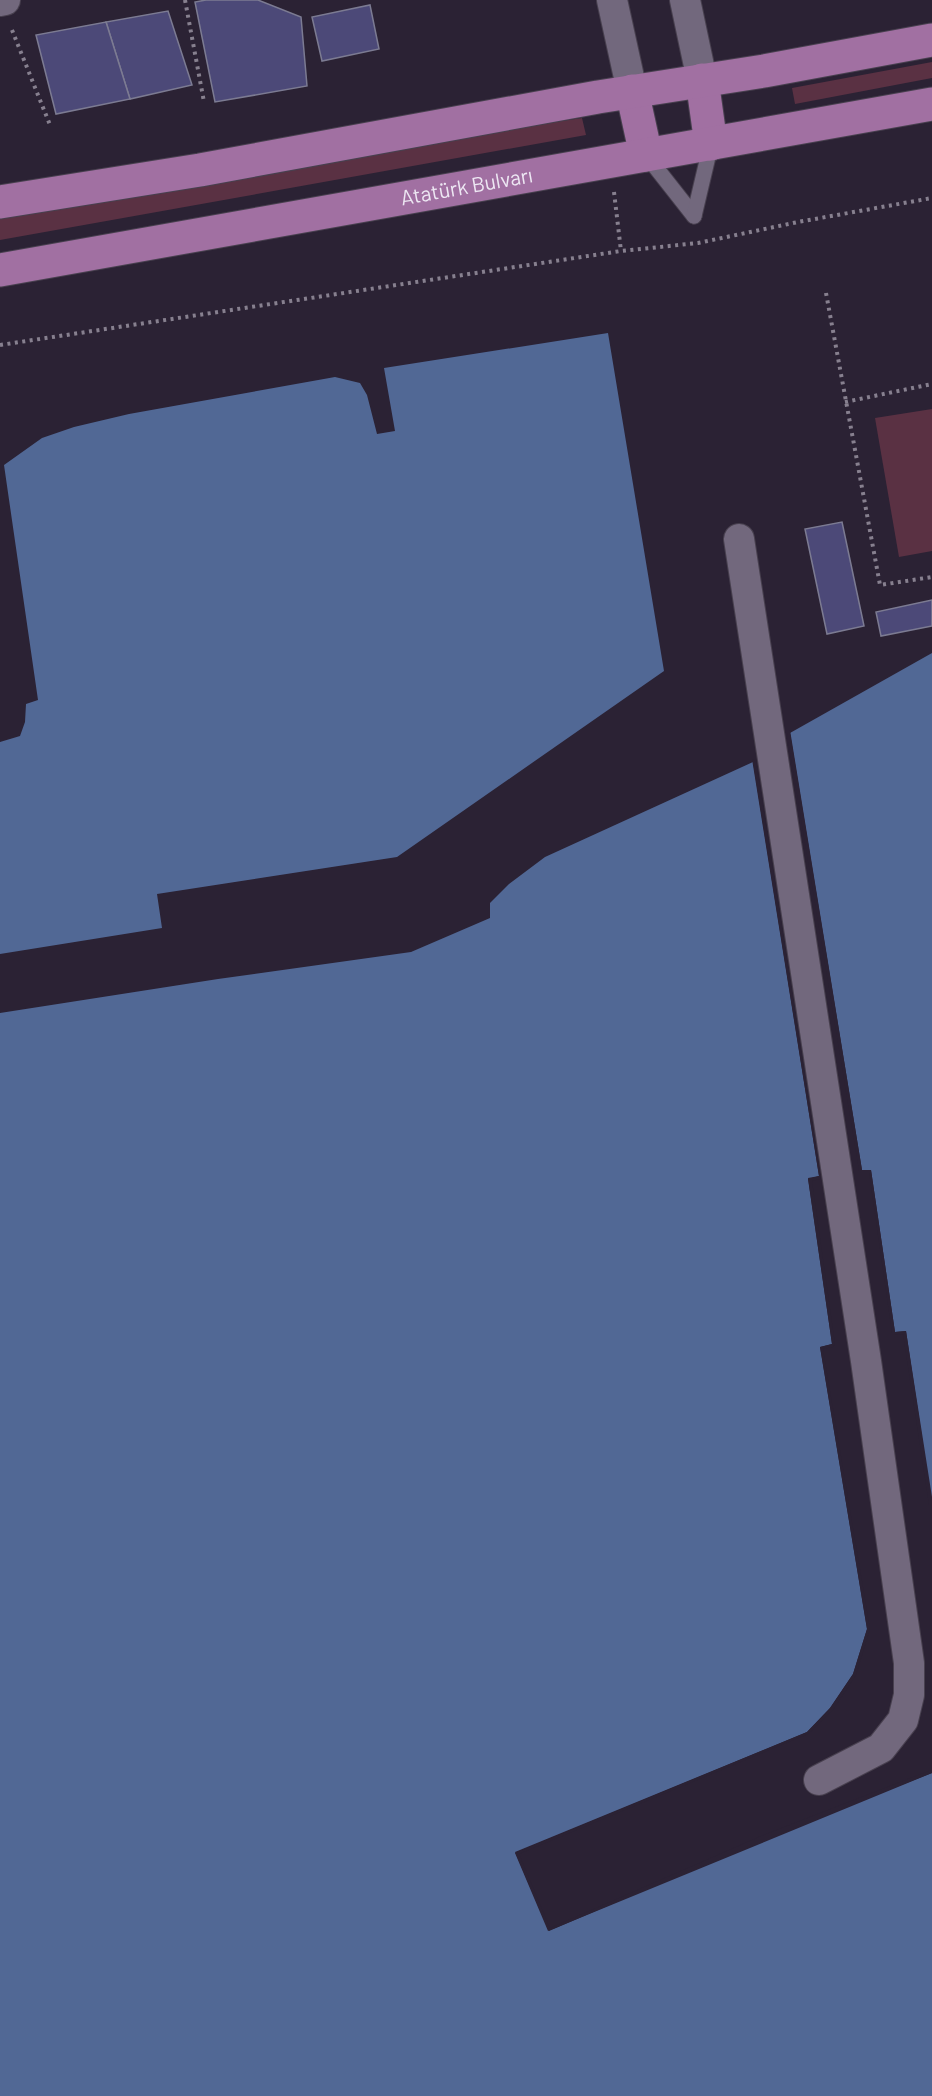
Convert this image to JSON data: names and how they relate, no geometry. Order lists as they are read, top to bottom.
{
  "streets": {
    "main road": ["Atatürk Bulvarı"]
  }
}
